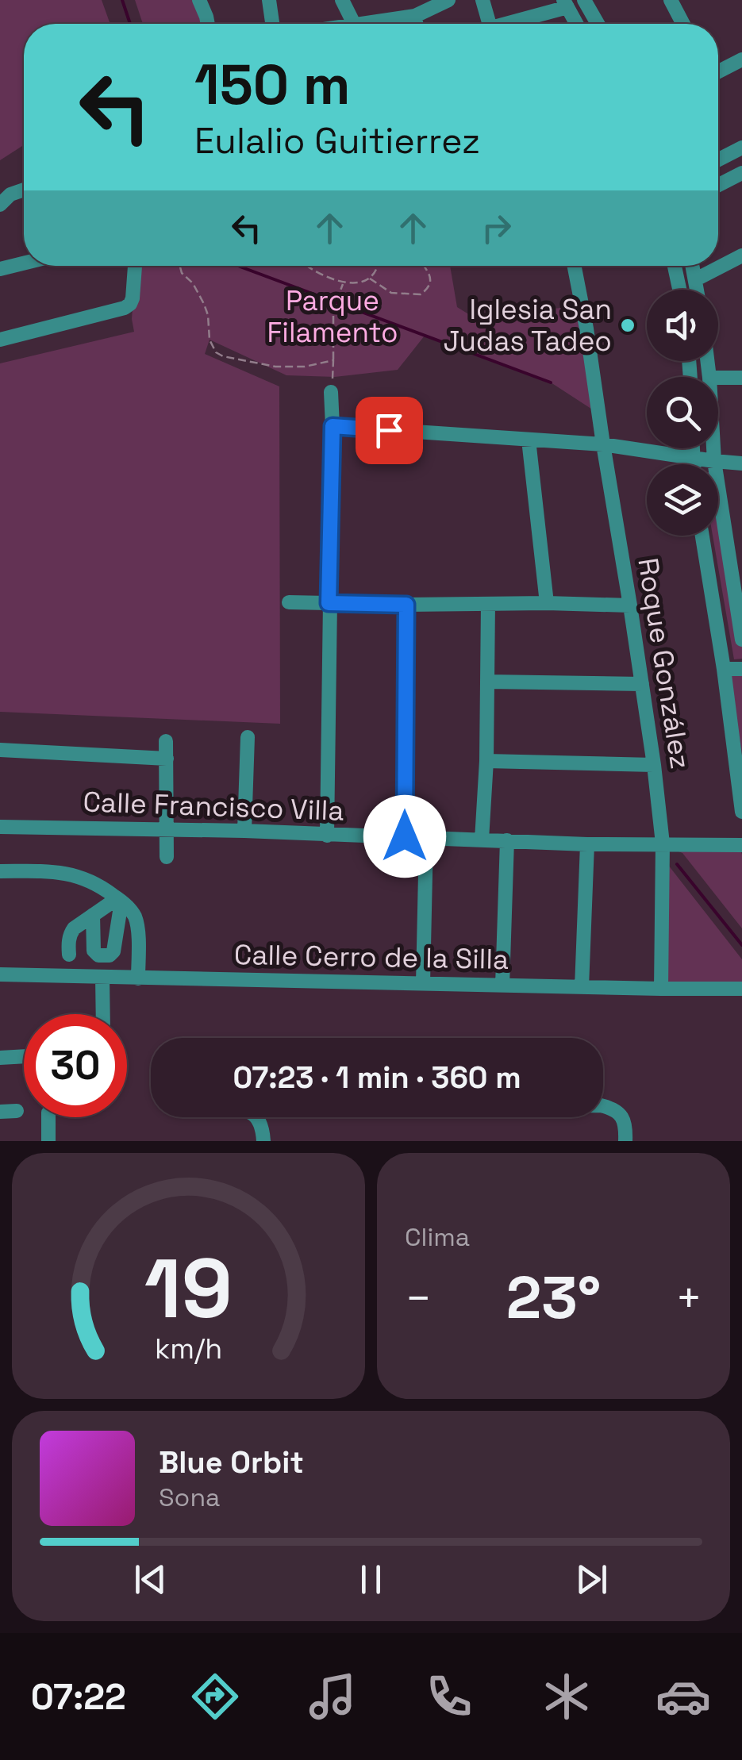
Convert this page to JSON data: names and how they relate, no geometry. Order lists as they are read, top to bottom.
{
  "streets": {
    "street": ["Roque González", "Calle Francisco Villa", "Calle Cerro de la Silla"]
  },
  "crossings": [
    ["Roque González", "Calle Francisco Villa"],
    ["Roque González", "Calle Cerro de la Silla"]
  ],
  "parks": ["Parque Filamento"],
  "places": ["Iglesia San Judas Tadeo"],
  "page": {
    "turn": ["150 m", "Eulalio Guitierrez"],
    "limit": "30",
    "trip": "07:23 · 1 min · 360 m",
    "tile": "Clima",
    "heat": ["−", "23°", "+"],
    "song": ["Blue Orbit", "Sona"],
    "tabs": "07:22",
    "gauge": ["19", "km/h"]
  }
}
